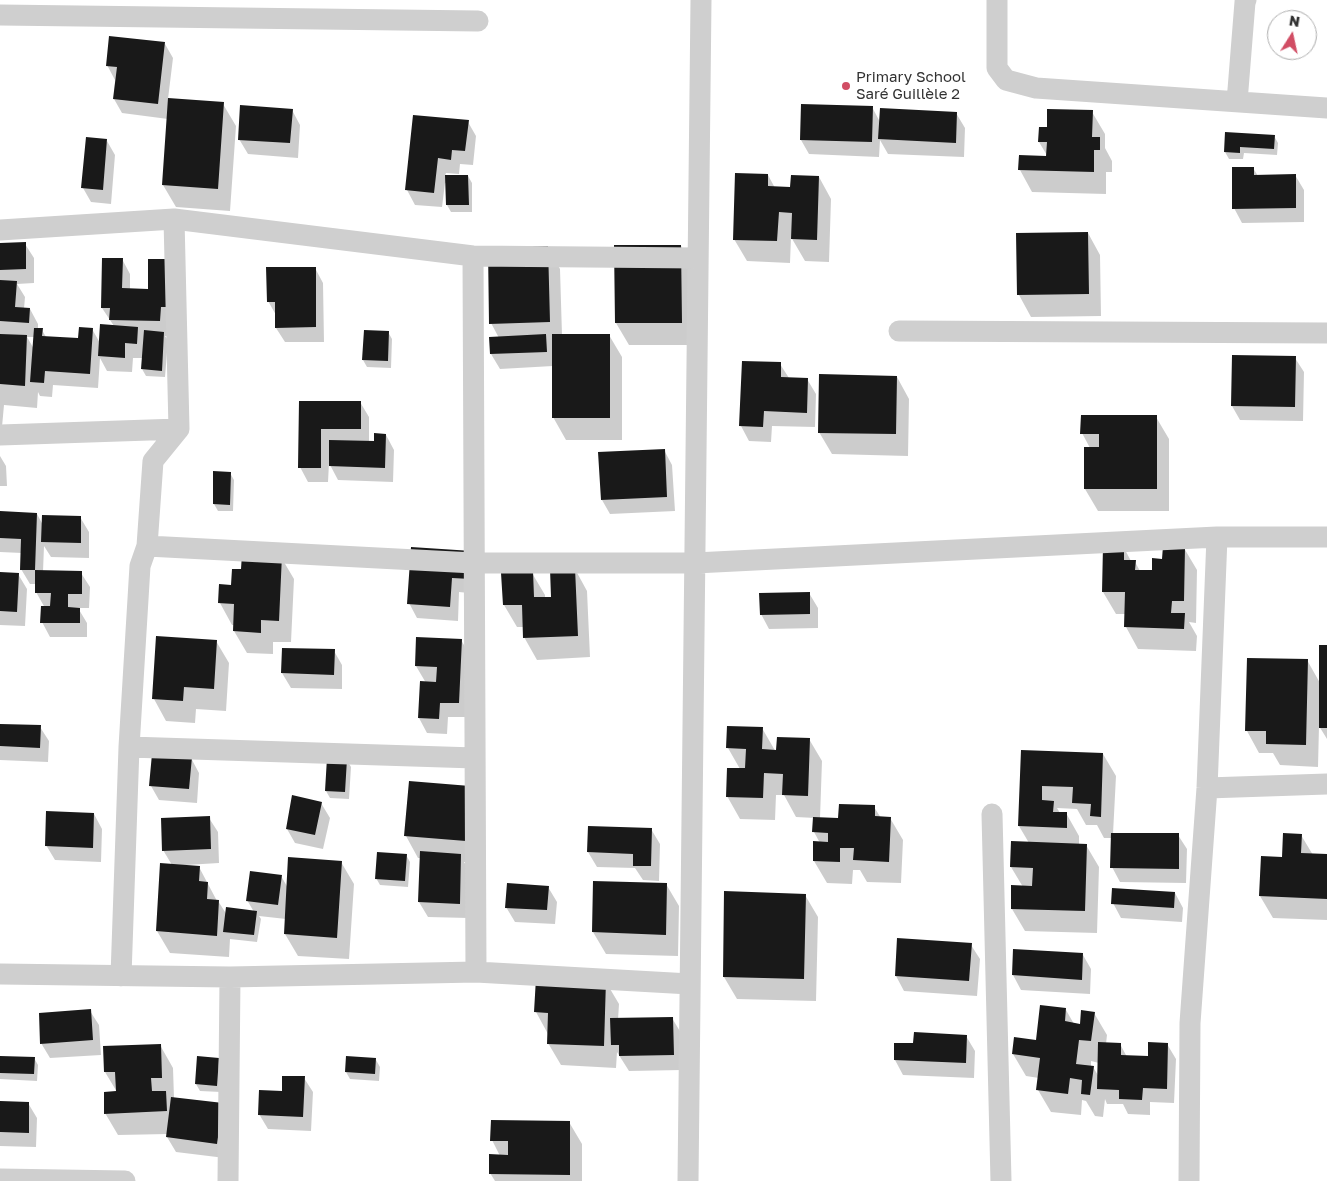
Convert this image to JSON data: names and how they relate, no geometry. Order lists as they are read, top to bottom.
{
  "places": ["Primary School Saré Guillèle 2"],
  "north": "top"
}
